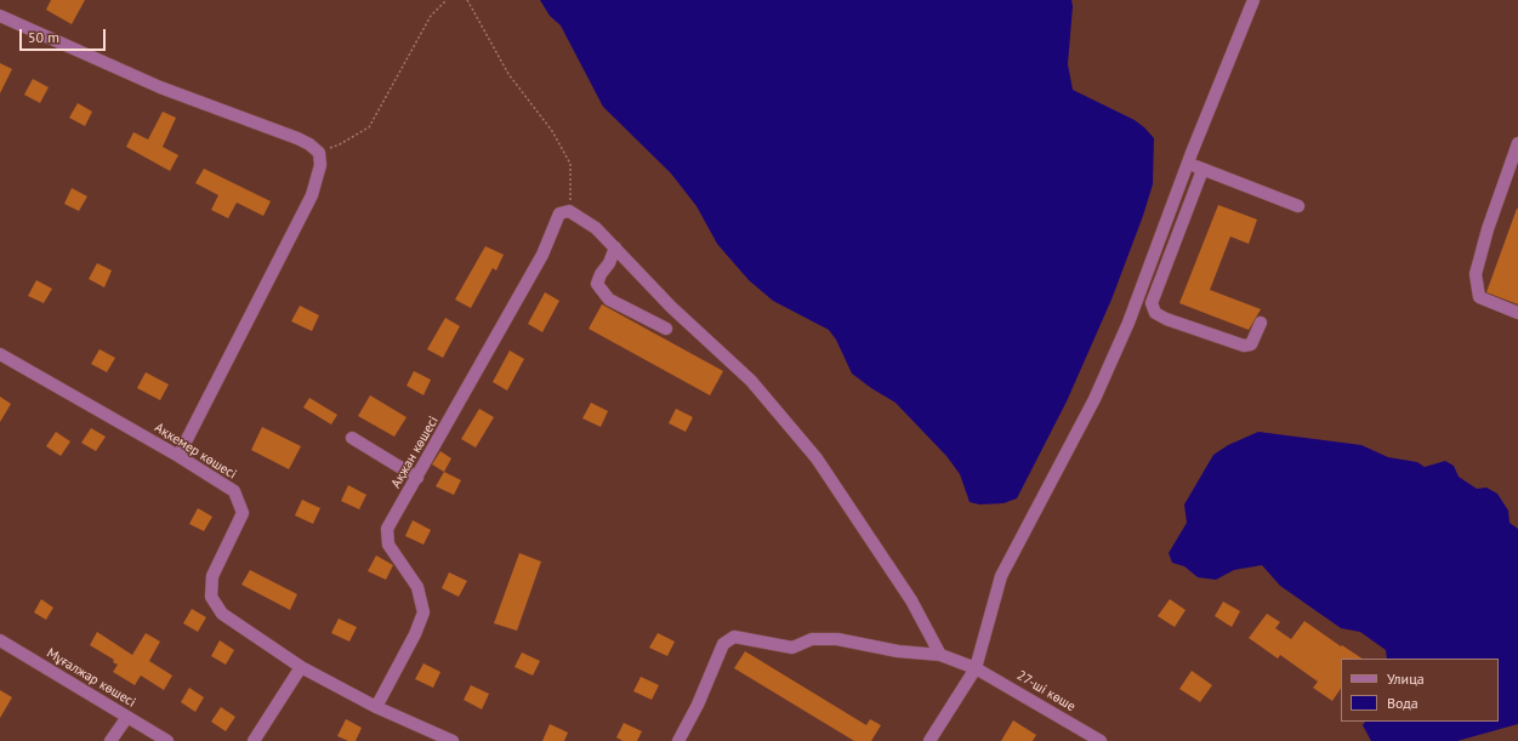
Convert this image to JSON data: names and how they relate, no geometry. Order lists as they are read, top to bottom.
{
  "streets": {
    "street": [
      "Ақкемер көшесі",
      "Ақжан көшесі",
      "Мұғалжар көшесі",
      "27-ші көше"
    ]
  },
  "crossings": [
    ["Ақкемер көшесі", "Ақжан көшесі"]
  ],
  "legend": ["Улица", "Вода"],
  "scale_bar": "50 m"
}
